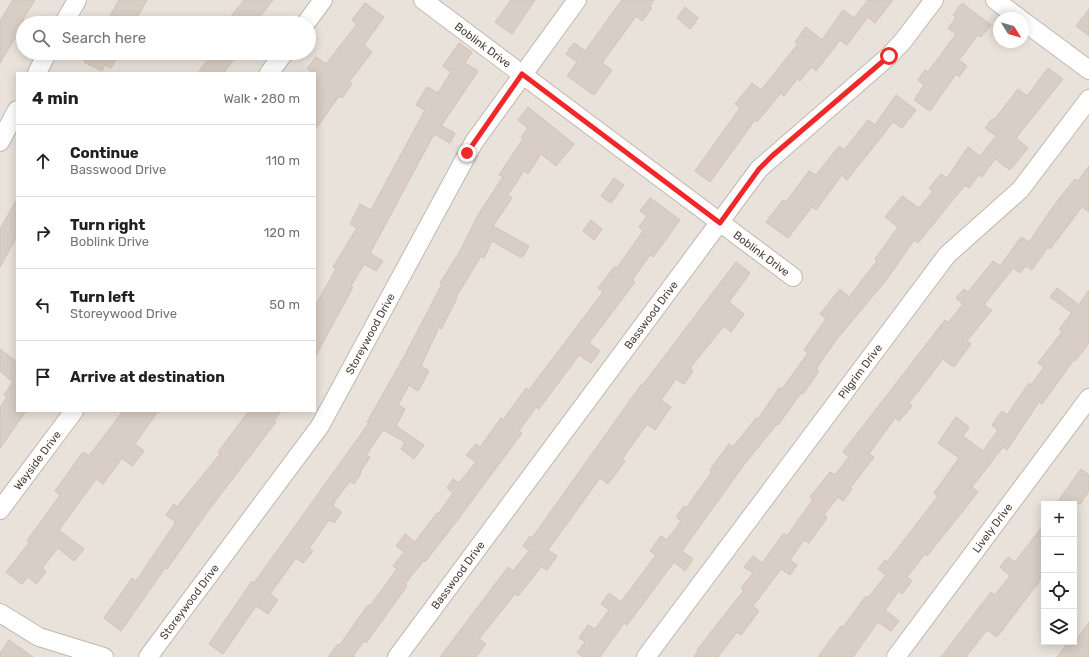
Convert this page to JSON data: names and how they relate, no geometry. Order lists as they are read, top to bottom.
{
  "streets": {
    "street": [
      "Boblink Drive",
      "Basswood Drive",
      "Storeywood Drive",
      "Pilgrim Drive",
      "Wayside Drive",
      "Lively Drive"
    ]
  },
  "crossings": [
    ["Boblink Drive", "Basswood Drive"],
    ["Boblink Drive", "Storeywood Drive"]
  ],
  "north": "bottom right",
  "page": {
    "search": "Search here",
    "heading": ["4 min", "Walk · 280 m"],
    "list": [
      ["Continue", "Basswood Drive", "110 m"],
      ["Turn right", "Boblink Drive", "120 m"],
      ["Turn left", "Storeywood Drive", "50 m"],
      "Arrive at destination"
    ],
    "map_buttons": ["+", "−"]
  }
}
